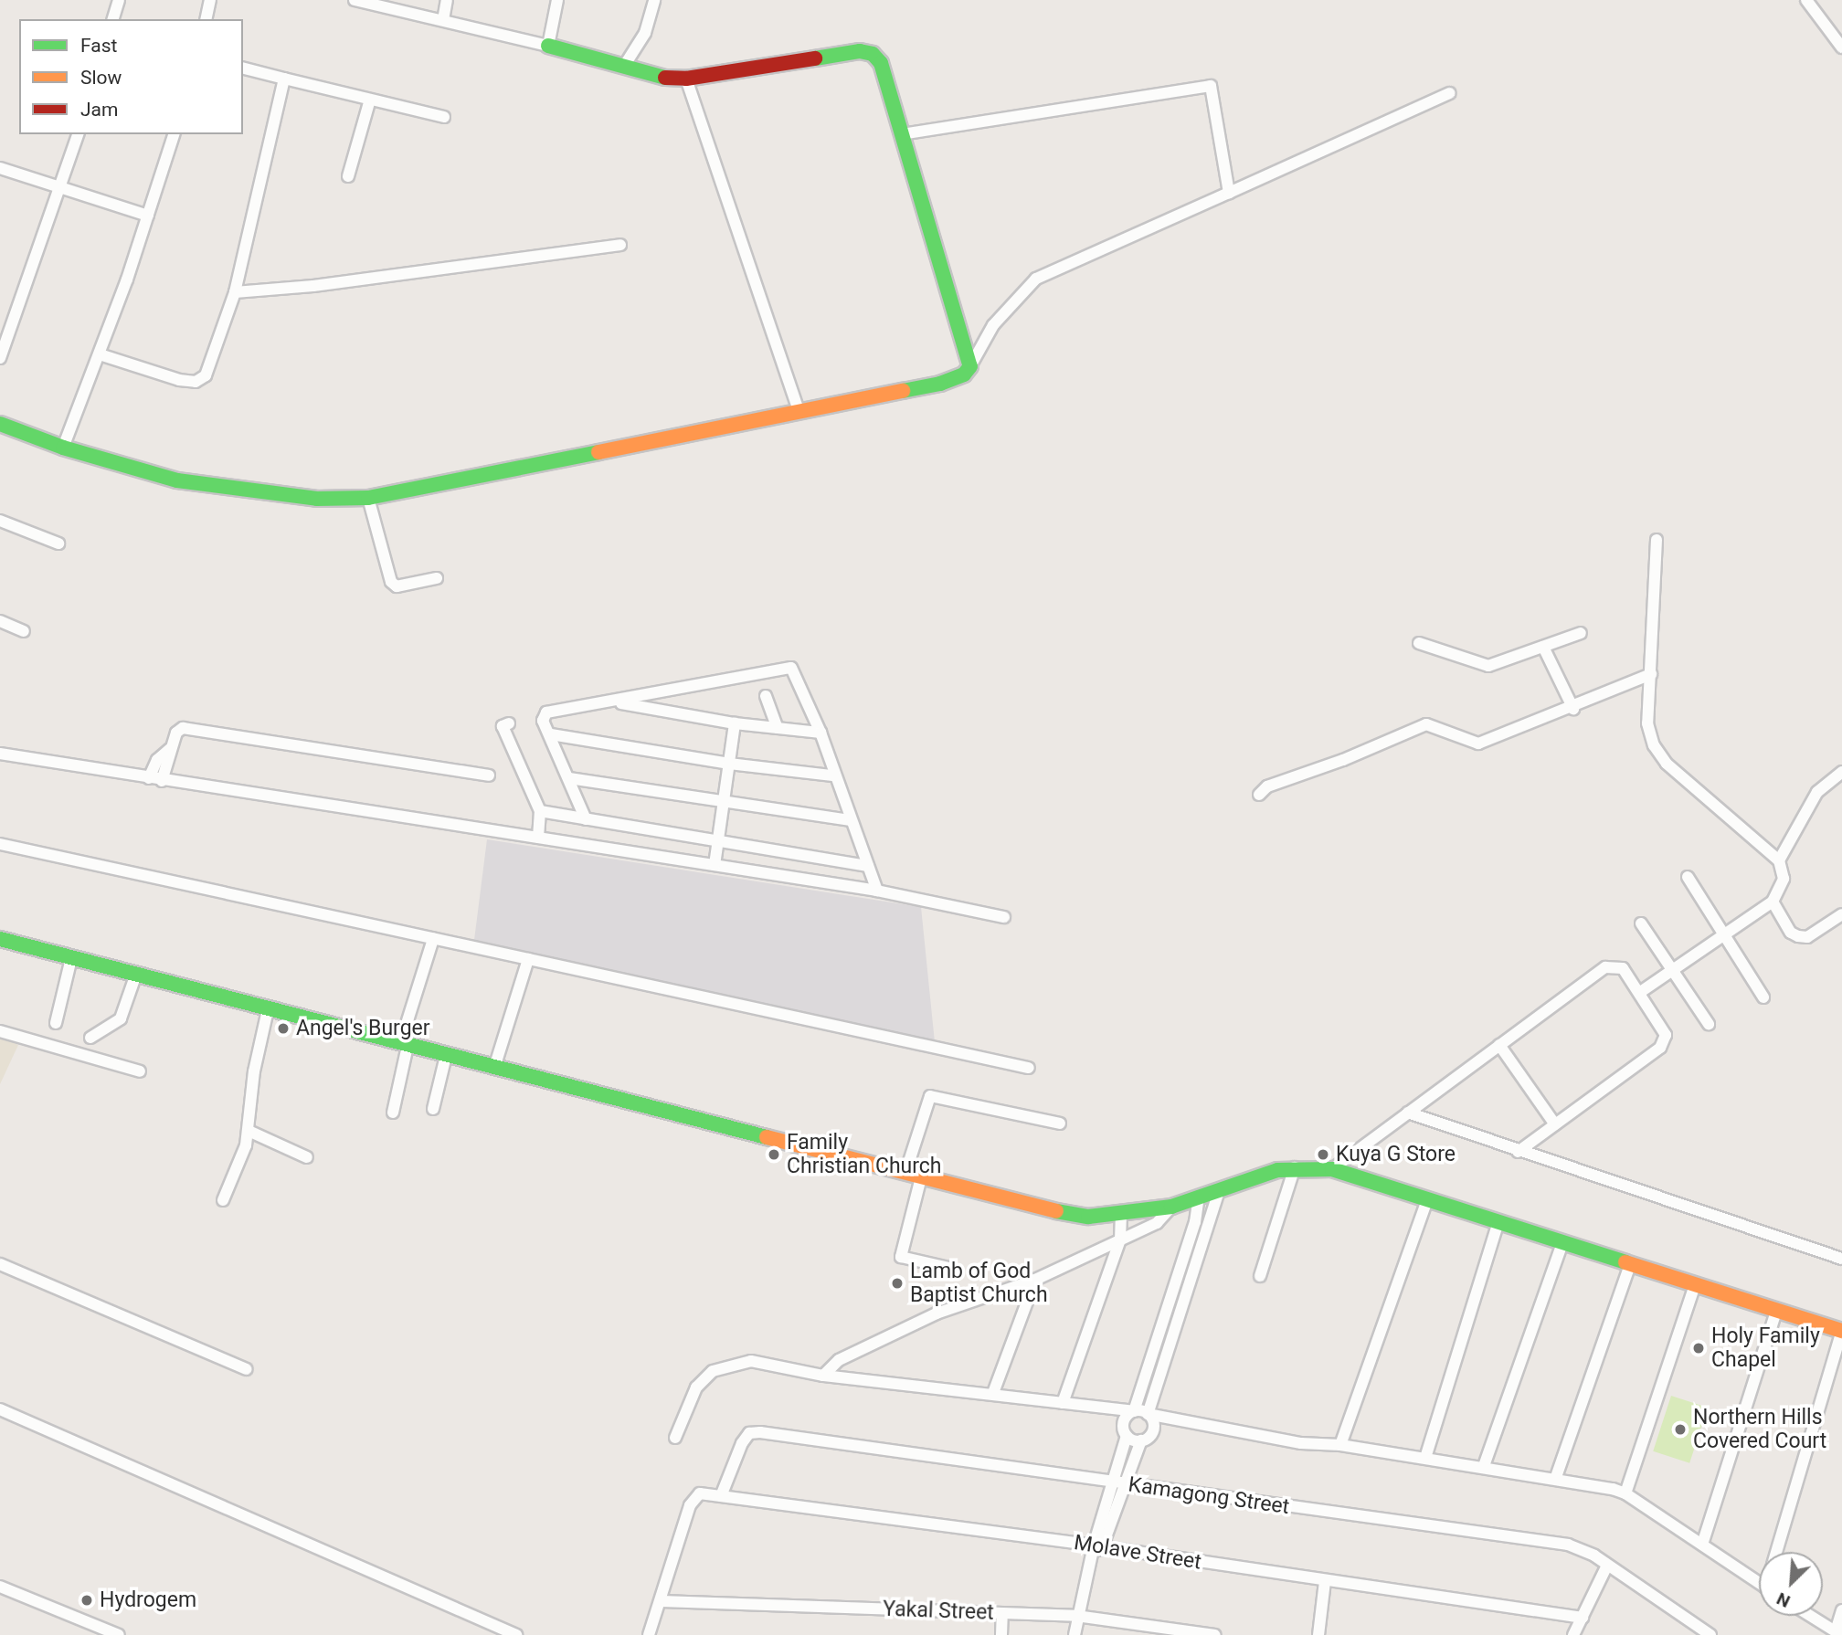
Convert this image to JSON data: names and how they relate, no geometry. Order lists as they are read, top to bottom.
{
  "streets": {
    "street": ["Kamagong Street", "Molave Street", "Yakal Street"]
  },
  "crossings": [
    ["Kamagong Street", "Molave Street"],
    ["Molave Street", "Yakal Street"]
  ],
  "places": [
    "Angel's Burger",
    "Family Christian Church",
    "Kuya G Store",
    "Lamb of God Baptist Church",
    "Holy Family Chapel",
    "Northern Hills Covered Court",
    "Hydrogem"
  ],
  "legend": ["Fast", "Slow", "Jam"],
  "north": "bottom left"
}
